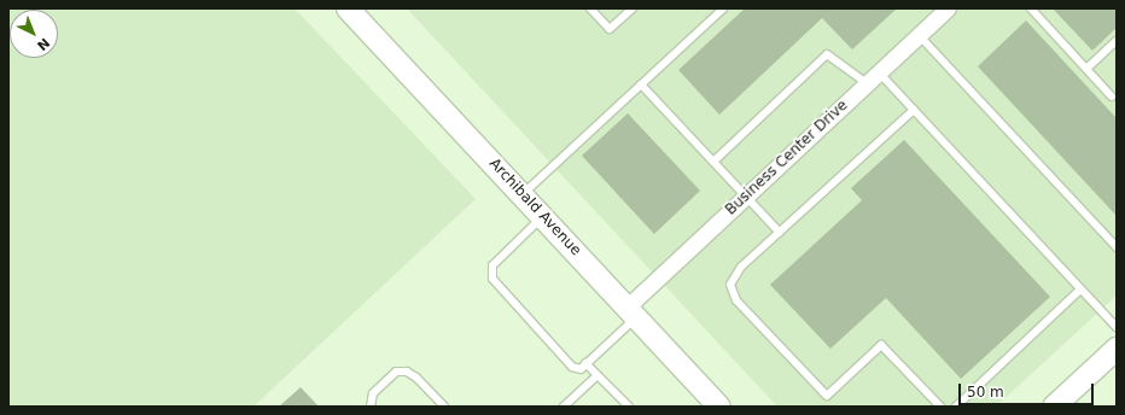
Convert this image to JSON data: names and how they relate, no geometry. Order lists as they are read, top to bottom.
{
  "streets": {
    "main road": ["Archibald Avenue"],
    "street": ["Business Center Drive"]
  },
  "crossings": [
    ["Business Center Drive", "Archibald Avenue"]
  ],
  "scale_bar": "50 m",
  "north": "bottom right"
}
